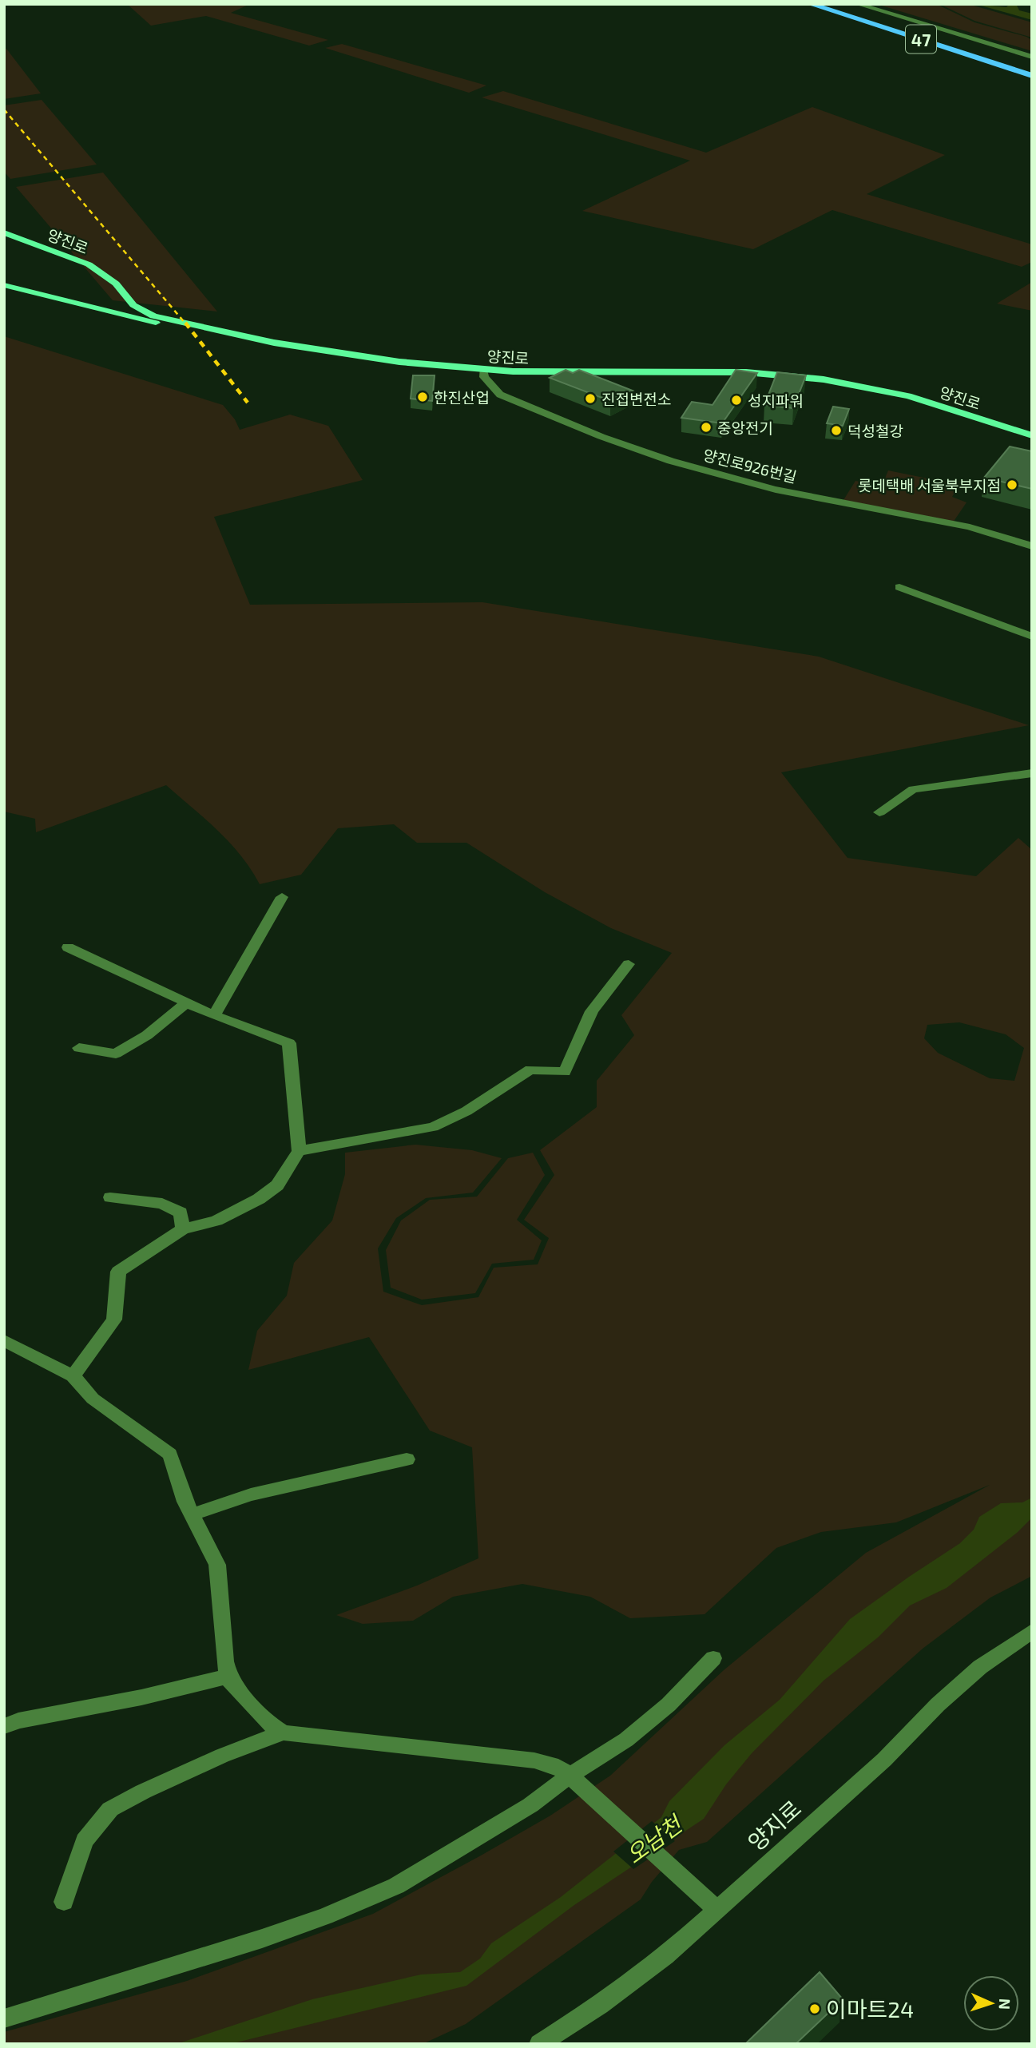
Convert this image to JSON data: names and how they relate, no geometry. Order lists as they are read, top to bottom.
{
  "streets": {
    "highway": ["47"],
    "main road": ["양진로"],
    "street": ["양진로926번길", "양지로"]
  },
  "crossings": [
    ["양진로", "양진로926번길"]
  ],
  "water": ["오남천"],
  "places": [
    "한진산업",
    "진접변전소",
    "성지파워",
    "중앙전기",
    "덕성철강",
    "롯데택배 서울북부지점",
    "이마트24"
  ],
  "north": "right"
}
